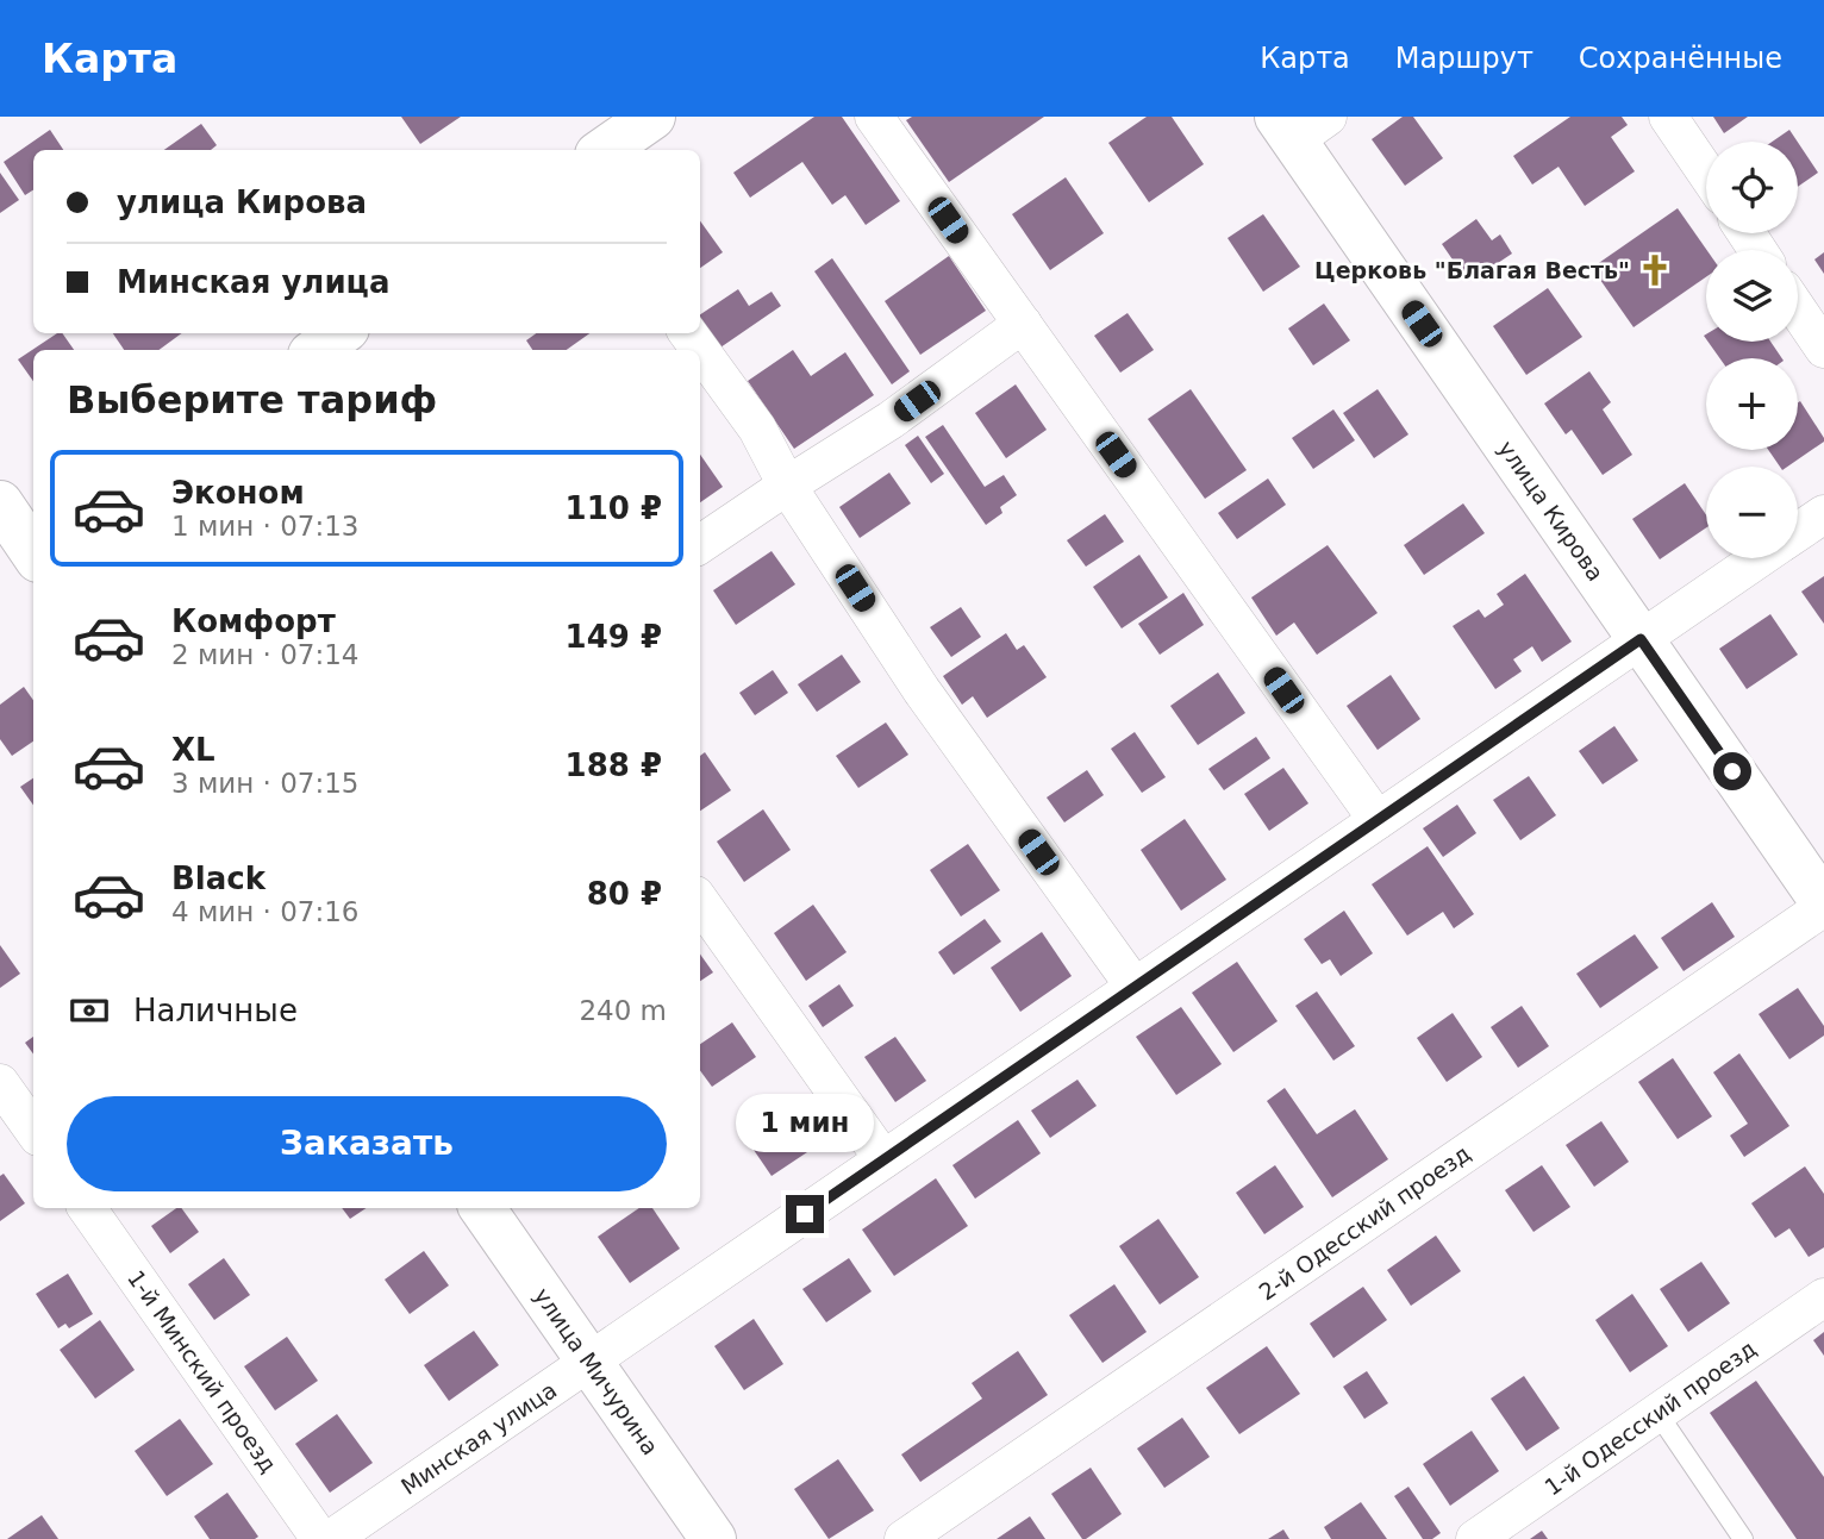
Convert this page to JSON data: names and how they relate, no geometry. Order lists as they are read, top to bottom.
{
  "streets": {
    "street": [
      "улица Кирова",
      "2-й Одесский проезд",
      "1-й Минский проезд",
      "улица Мичурина",
      "1-й Одесский проезд",
      "Минская улица"
    ]
  },
  "crossings": [
    ["улица Кирова", "2-й Одесский проезд"],
    ["улица Кирова", "Минская улица"],
    ["улица Мичурина", "Минская улица"]
  ],
  "places": {
    "church": ["Церковь \"Благая Весть\""]
  },
  "page": {
    "header": "Карта",
    "nav": ["Карта", "Маршрут", "Сохранённые"],
    "map_buttons": ["+", "−"],
    "banner": ["улица Кирова", "Минская улица"],
    "heading": "Выберите тариф",
    "list": [
      {
        "name": "Эконом",
        "note": "1 мин · 07:13",
        "value": "110 ₽"
      },
      {
        "name": "Комфорт",
        "note": "2 мин · 07:14",
        "value": "149 ₽"
      },
      {
        "name": "XL",
        "note": "3 мин · 07:15",
        "value": "188 ₽"
      },
      {
        "name": "Black",
        "note": "4 мин · 07:16",
        "value": "80 ₽"
      }
    ],
    "pay": ["Наличные", "240 m"],
    "buttons": "Заказать",
    "bubble": "1 мин"
  }
}
